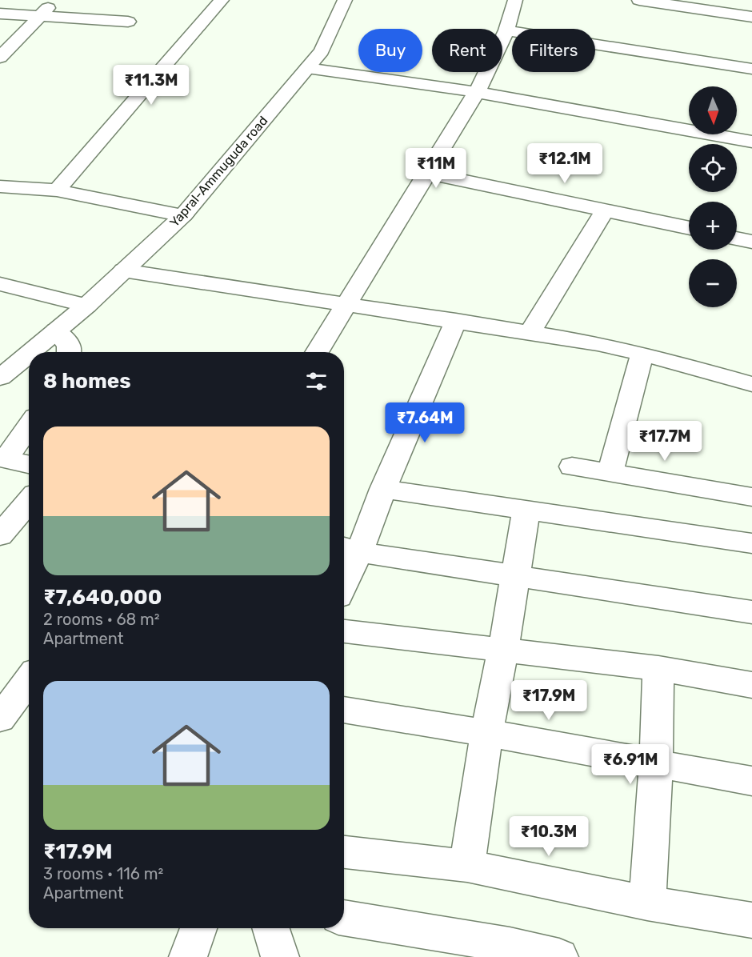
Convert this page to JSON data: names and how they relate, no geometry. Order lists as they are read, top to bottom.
{
  "streets": {
    "street": ["Yapral-Ammuguda road"]
  },
  "north": "bottom",
  "page": {
    "chip": ["Buy", "Rent", "Filters"],
    "price": [
      "₹11.3M",
      "₹12.1M",
      "₹11M",
      "₹7.64M",
      "₹17.7M",
      "₹17.9M",
      "₹6.91M",
      "₹10.3M"
    ],
    "map_buttons": ["+", "−"],
    "heading": "8 homes",
    "list": [
      {
        "name": "₹7,640,000",
        "note": "2 rooms · 68 m² · Apartment"
      },
      {
        "name": "₹17.9M",
        "note": "3 rooms · 116 m² · Apartment"
      }
    ]
  }
}
